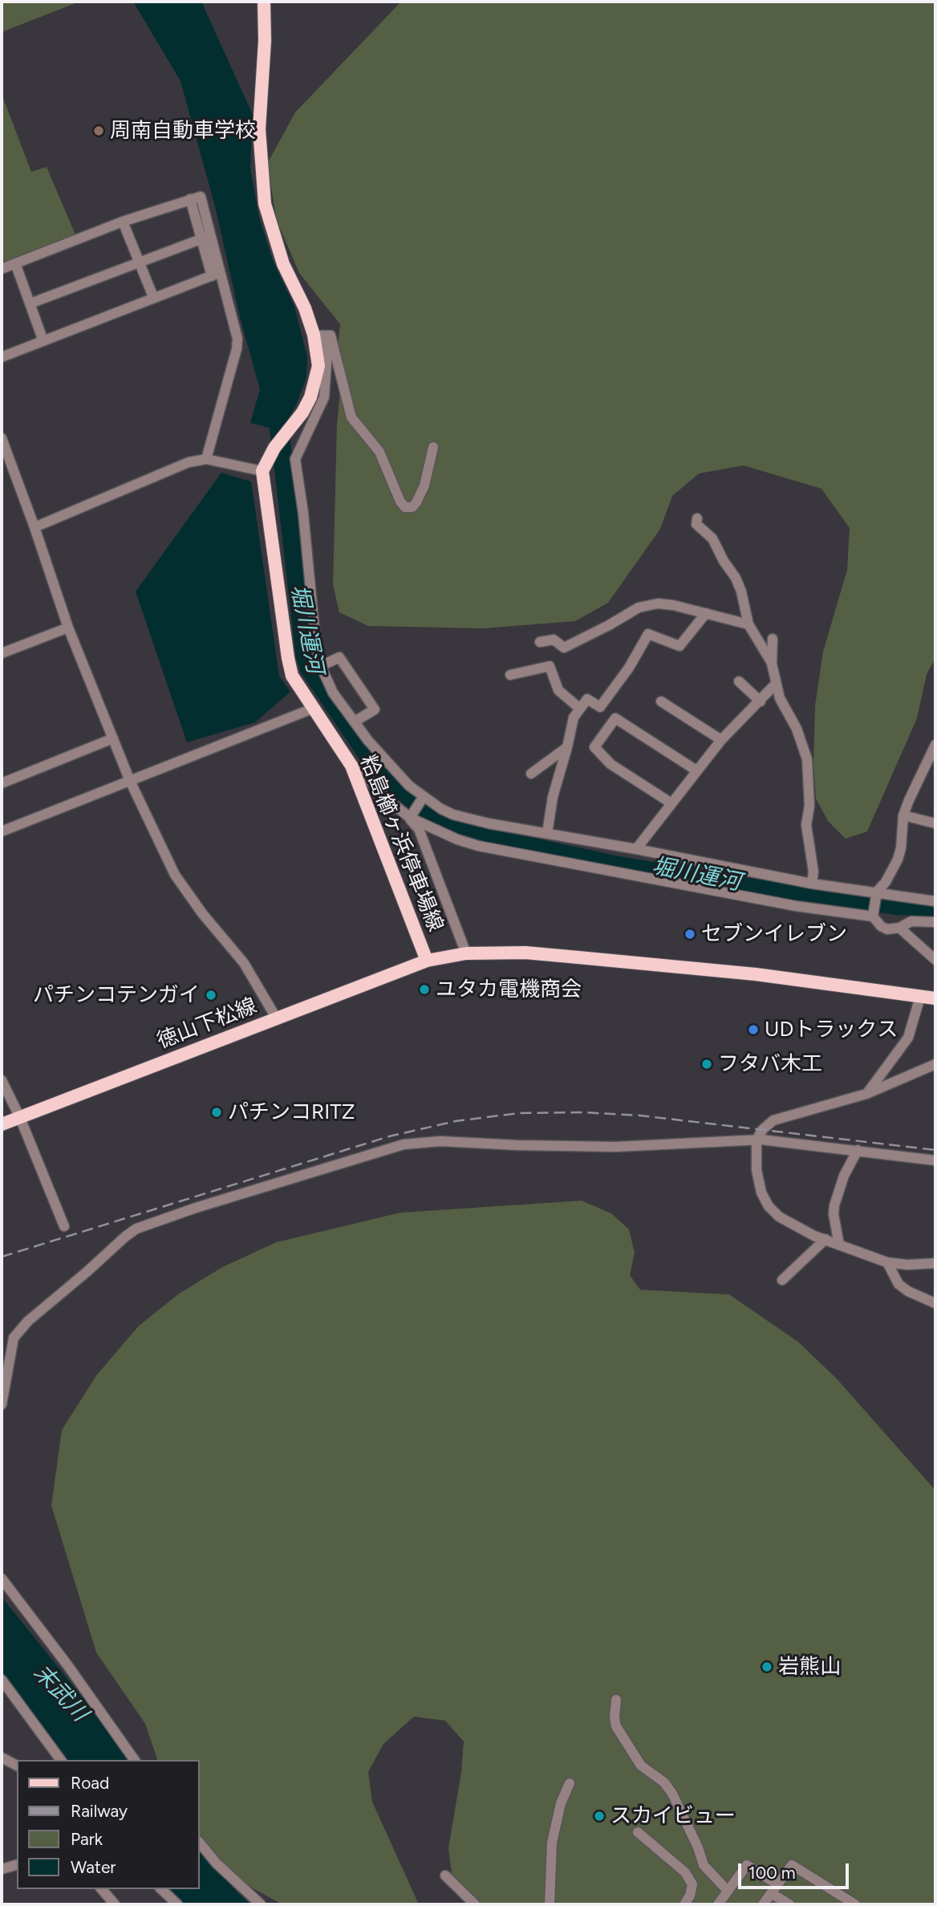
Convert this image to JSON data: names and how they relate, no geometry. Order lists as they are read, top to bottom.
{
  "streets": {
    "main road": ["粭島櫛ヶ浜停車場線", "徳山下松線"]
  },
  "crossings": [
    ["粭島櫛ヶ浜停車場線", "徳山下松線"]
  ],
  "water": ["堀川運河", "末武川"],
  "places": [
    "周南自動車学校",
    "セブンイレブン",
    "ユタカ電機商会",
    "パチンコテンガイ",
    "UDトラックス",
    "フタバ木工",
    "パチンコRITZ",
    "岩熊山",
    "スカイビュー"
  ],
  "legend": [
    "Road",
    "Railway",
    "Park",
    "Water"
  ],
  "scale_bar": "100 m"
}
